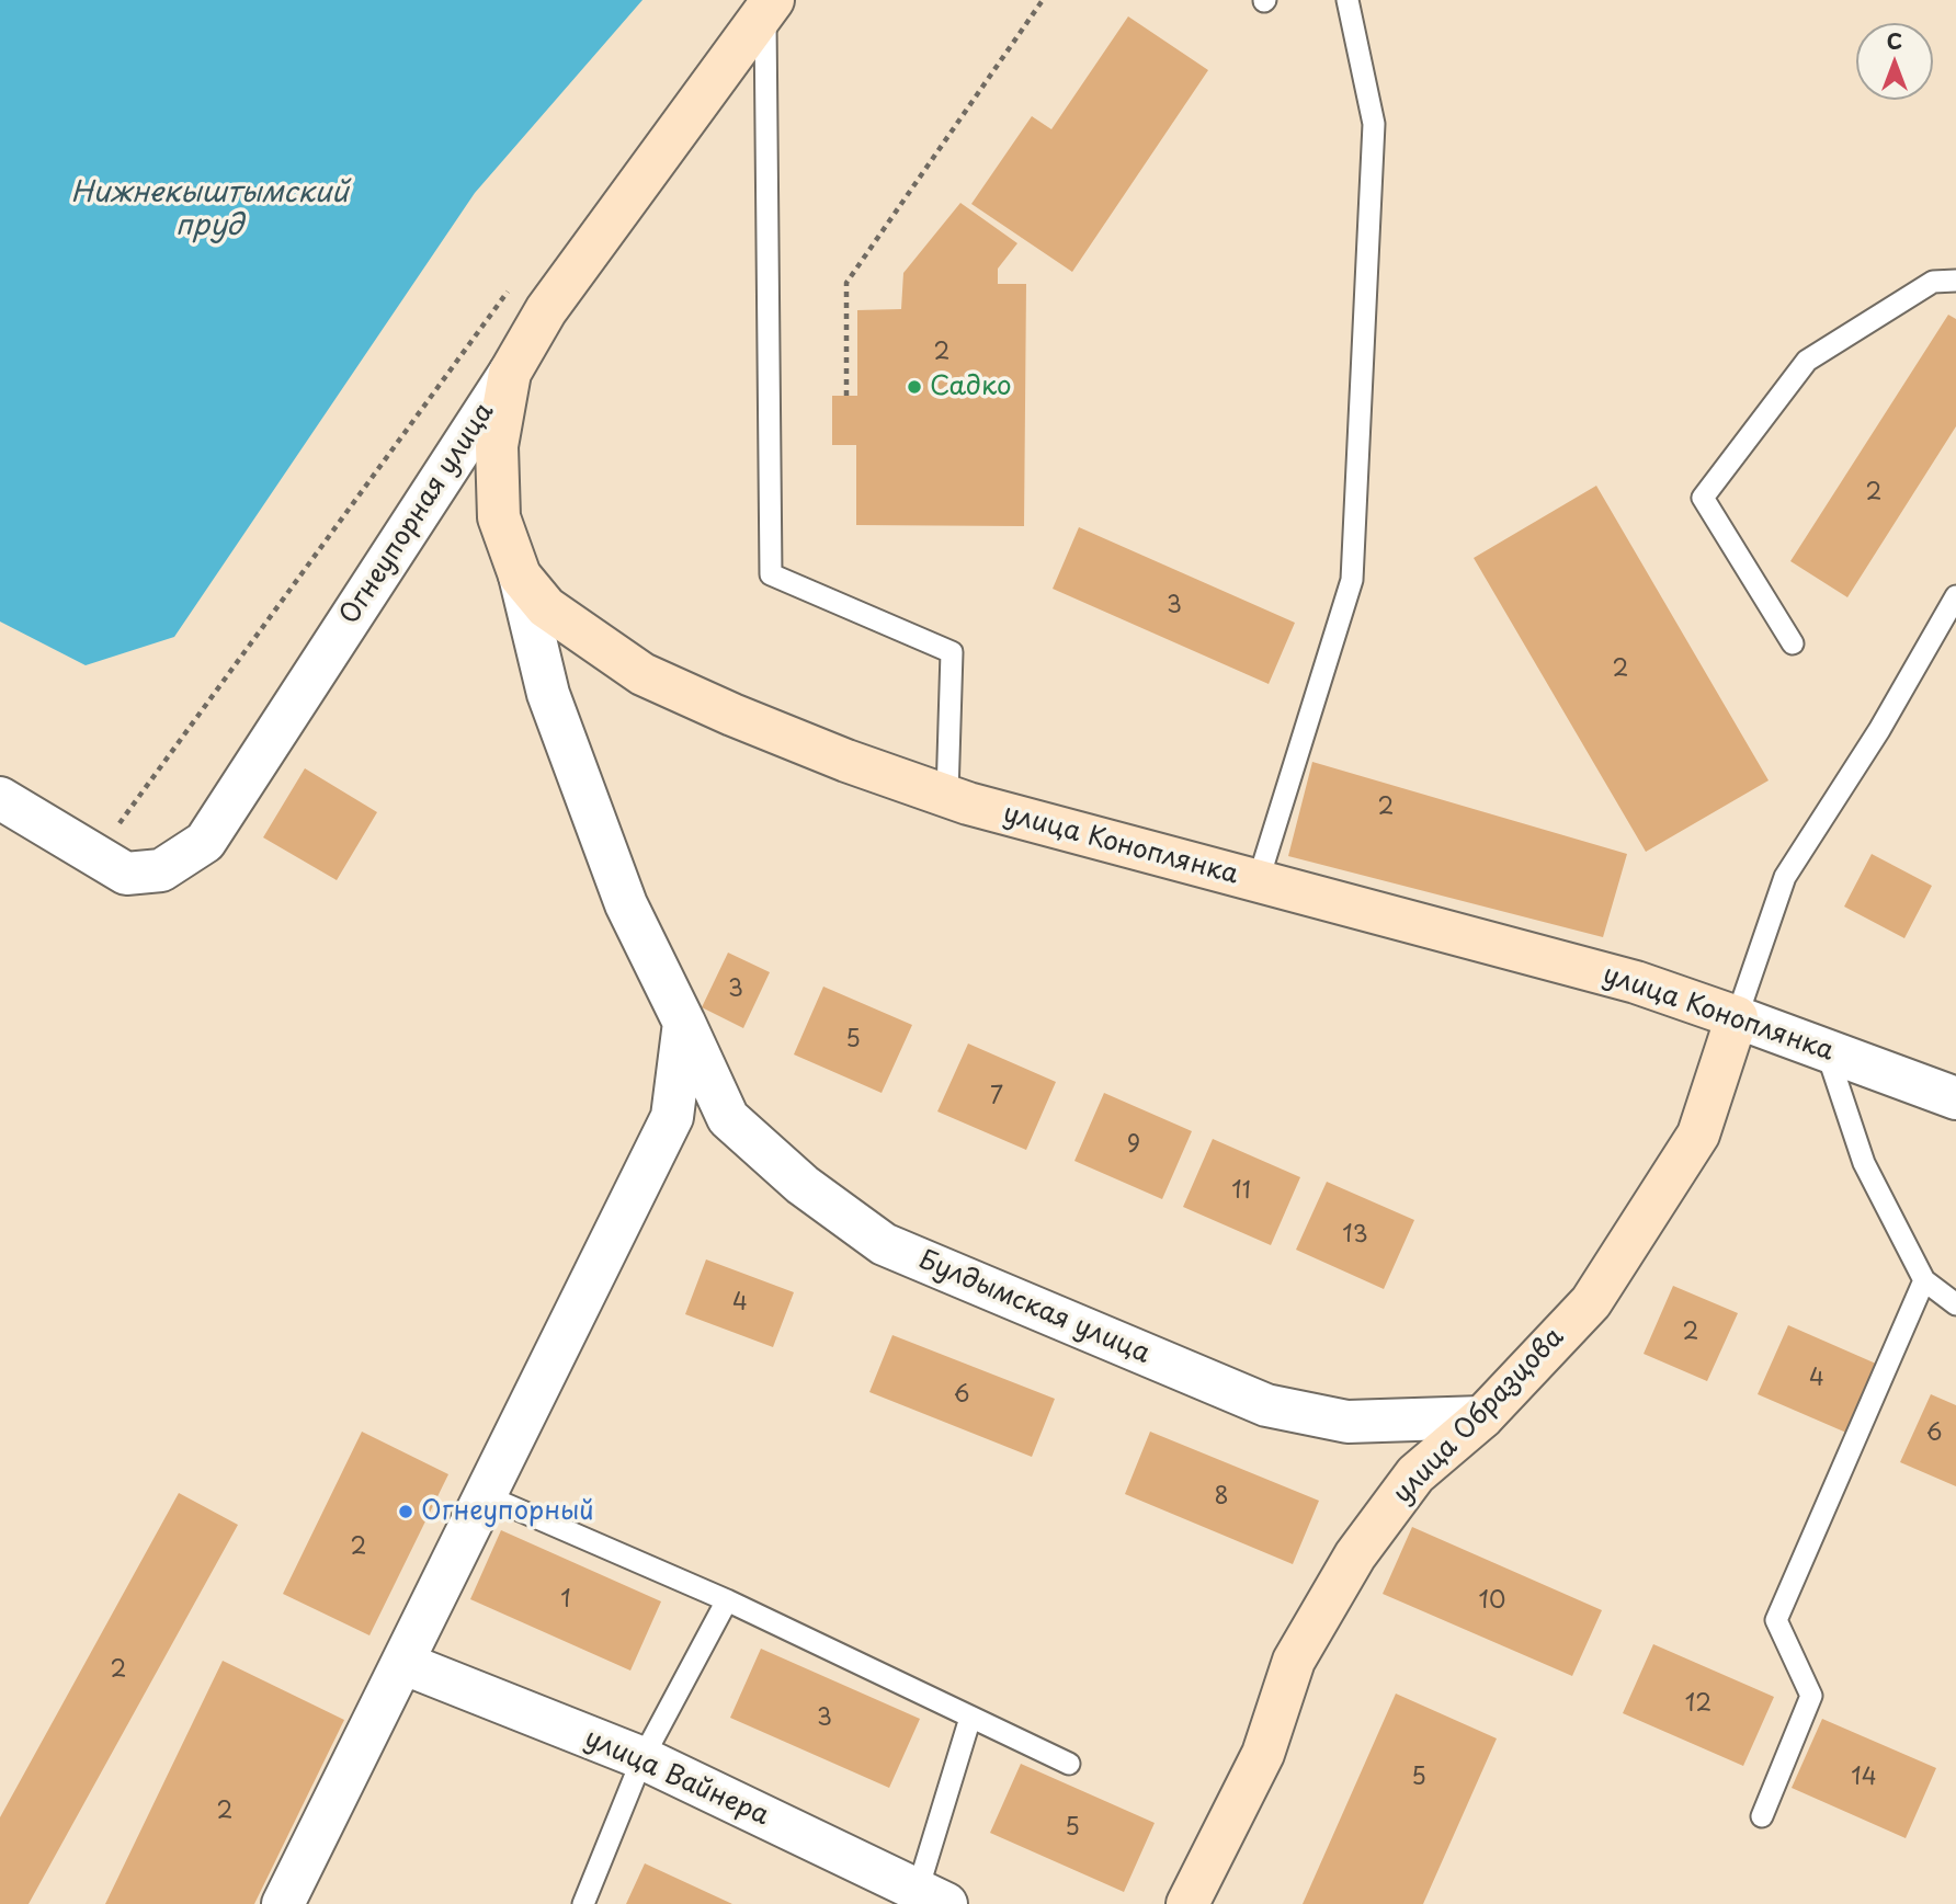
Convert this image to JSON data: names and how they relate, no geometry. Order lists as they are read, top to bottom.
{
  "streets": {
    "main road": ["Огнеупорная улица", "улица Коноплянка", "улица Образцова"],
    "street": ["Булдымская улица", "улица Вайнера"]
  },
  "crossings": [
    ["Огнеупорная улица", "улица Коноплянка"],
    ["улица Коноплянка", "Булдымская улица"],
    ["улица Коноплянка", "улица Образцова"],
    ["Булдымская улица", "улица Образцова"]
  ],
  "water": ["Нижнекыштымский пруд"],
  "places": ["Садко", "Огнеупорный"],
  "house_numbers": [
    "2",
    "2",
    "3",
    "2",
    "2",
    "3",
    "5",
    "7",
    "9",
    "11",
    "13",
    "4",
    "2",
    "4",
    "6",
    "6",
    "8",
    "2",
    "1",
    "10",
    "2",
    "12",
    "3",
    "5",
    "14",
    "2",
    "5"
  ],
  "north": "top"
}
